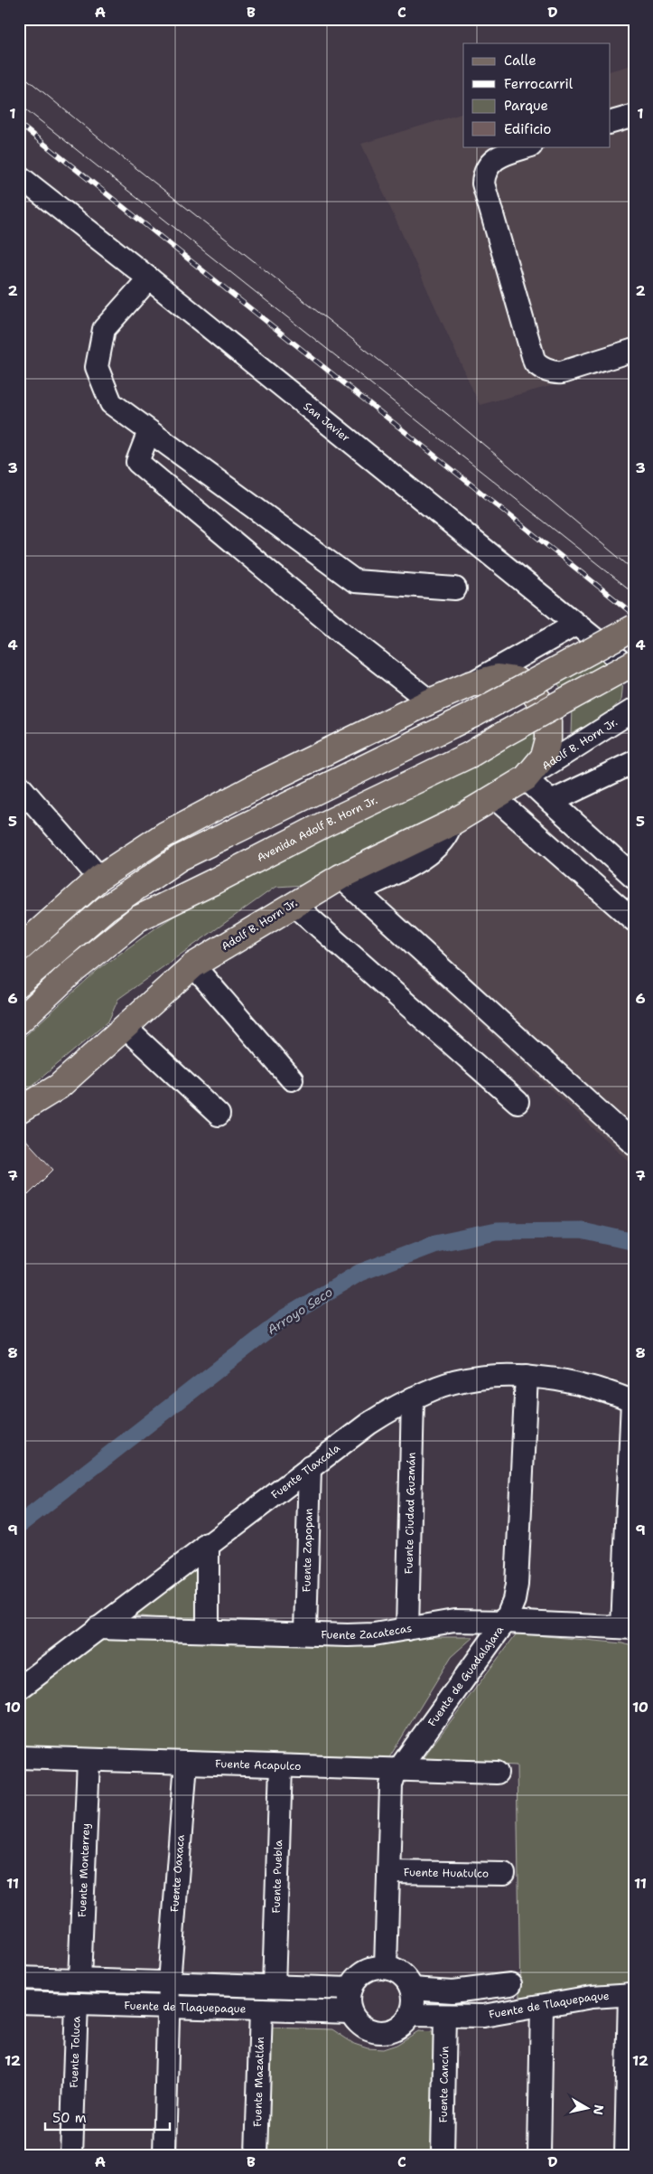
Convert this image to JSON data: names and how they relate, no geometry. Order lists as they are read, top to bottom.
{
  "streets": {
    "main road": ["Adolf B. Horn Jr.", "Avenida Adolf B. Horn Jr."],
    "street": [
      "San Javier",
      "Fuente Tlaxcala",
      "Fuente Ciudad Guzmán",
      "Fuente Zapopan",
      "Fuente Zacatecas",
      "Fuente de Guadalajara",
      "Fuente Acapulco",
      "Fuente Monterrey",
      "Fuente Oaxaca",
      "Fuente Huatulco",
      "Fuente Puebla",
      "Fuente de Tlaquepaque",
      "Fuente Toluca",
      "Fuente Mazatlán",
      "Fuente Cancún"
    ]
  },
  "crossings": [
    ["San Javier", "Adolf B. Horn Jr."],
    ["Fuente Tlaxcala", "Fuente Ciudad Guzmán"],
    ["Fuente Tlaxcala", "Fuente Zapopan"],
    ["Fuente Tlaxcala", "Fuente Zacatecas"],
    ["Fuente Tlaxcala", "Fuente de Guadalajara"],
    ["Fuente Ciudad Guzmán", "Fuente Zacatecas"],
    ["Fuente Zapopan", "Fuente Zacatecas"],
    ["Fuente Zacatecas", "Fuente de Guadalajara"],
    ["Fuente de Guadalajara", "Fuente Acapulco"],
    ["Fuente de Guadalajara", "Fuente Huatulco"],
    ["Fuente de Guadalajara", "Fuente de Tlaquepaque"],
    ["Fuente Acapulco", "Fuente Monterrey"],
    ["Fuente Acapulco", "Fuente Oaxaca"],
    ["Fuente Acapulco", "Fuente Puebla"],
    ["Fuente Oaxaca", "Fuente de Tlaquepaque"],
    ["Fuente de Tlaquepaque", "Fuente Toluca"],
    ["Fuente de Tlaquepaque", "Fuente Mazatlán"],
    ["Fuente de Tlaquepaque", "Fuente Cancún"]
  ],
  "water": ["Arroyo Seco"],
  "legend": [
    "Calle",
    "Ferrocarril",
    "Parque",
    "Edificio"
  ],
  "scale_bar": "50 m",
  "north": "right",
  "grid": {
    "columns": [
      "A",
      "B",
      "C",
      "D"
    ],
    "rows": [
      "1",
      "2",
      "3",
      "4",
      "5",
      "6",
      "7",
      "8",
      "9",
      "10",
      "11",
      "12"
    ]
  }
}
